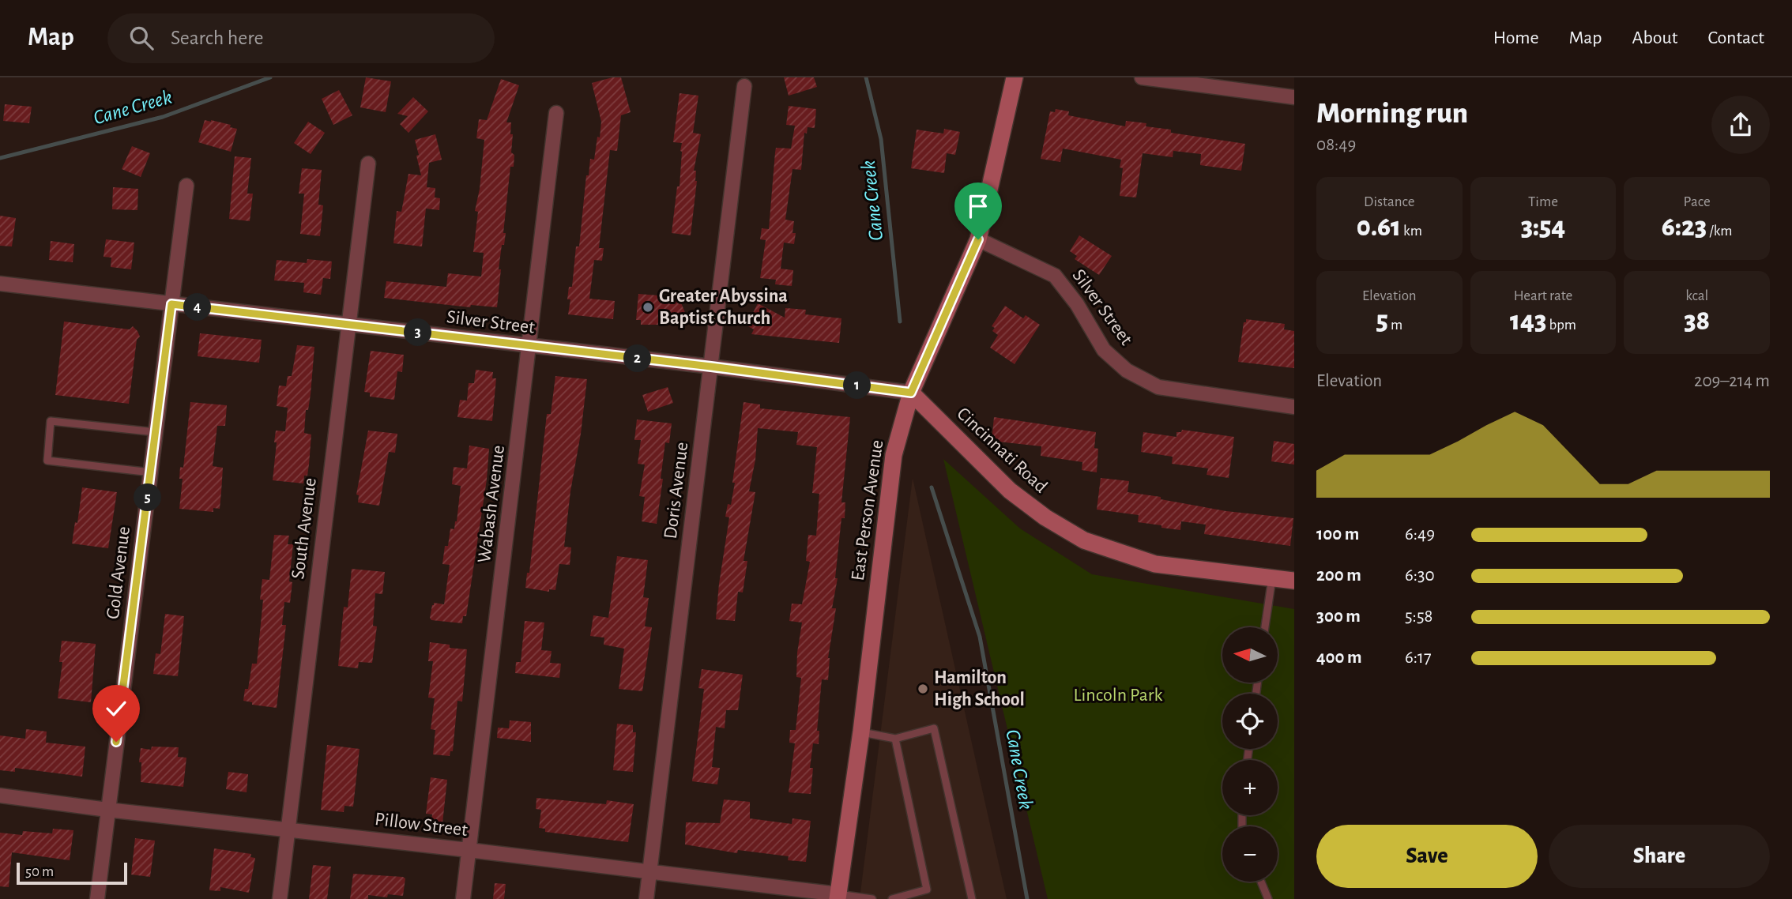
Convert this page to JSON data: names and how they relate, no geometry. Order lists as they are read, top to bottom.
{
  "streets": {
    "main road": ["Cincinnati Road", "East Person Avenue"],
    "street": [
      "Silver Street",
      "Doris Avenue",
      "Wabash Avenue",
      "South Avenue",
      "Gold Avenue",
      "Pillow Street"
    ]
  },
  "crossings": [
    ["Silver Street", "Cincinnati Road"],
    ["Silver Street", "Doris Avenue"],
    ["Silver Street", "Wabash Avenue"],
    ["Silver Street", "East Person Avenue"],
    ["Silver Street", "South Avenue"],
    ["Silver Street", "Gold Avenue"],
    ["Cincinnati Road", "East Person Avenue"],
    ["Doris Avenue", "Pillow Street"],
    ["Wabash Avenue", "Pillow Street"],
    ["East Person Avenue", "Pillow Street"],
    ["South Avenue", "Pillow Street"],
    ["Gold Avenue", "Pillow Street"]
  ],
  "water": ["Cane Creek"],
  "parks": ["Lincoln Park"],
  "places": ["Greater Abyssina Baptist Church", "Hamilton High School"],
  "scale_bar": "50 m",
  "north": "left",
  "page": {
    "header": "Map",
    "search": "Search here",
    "nav": [
      "Home",
      "Map",
      "About",
      "Contact"
    ],
    "heading": ["Morning run", "08:49"],
    "stats": [
      ["Distance", "0.61 km"],
      ["Time", "3:54"],
      ["Pace", "6:23 /km"],
      ["Elevation", "5 m"],
      ["Heart rate", "143 bpm"],
      ["kcal", "38"]
    ],
    "pins": [
      "4",
      "3",
      "2",
      "1",
      "5"
    ],
    "chart": ["Elevation", "209–214 m"],
    "list": [
      {
        "name": "100 m",
        "note": "6:49"
      },
      {
        "name": "200 m",
        "note": "6:30"
      },
      {
        "name": "300 m",
        "note": "5:58"
      },
      {
        "name": "400 m",
        "note": "6:17"
      }
    ],
    "map_buttons": ["+", "−"],
    "buttons": ["Save", "Share"],
    "scale": "50 m"
  }
}
